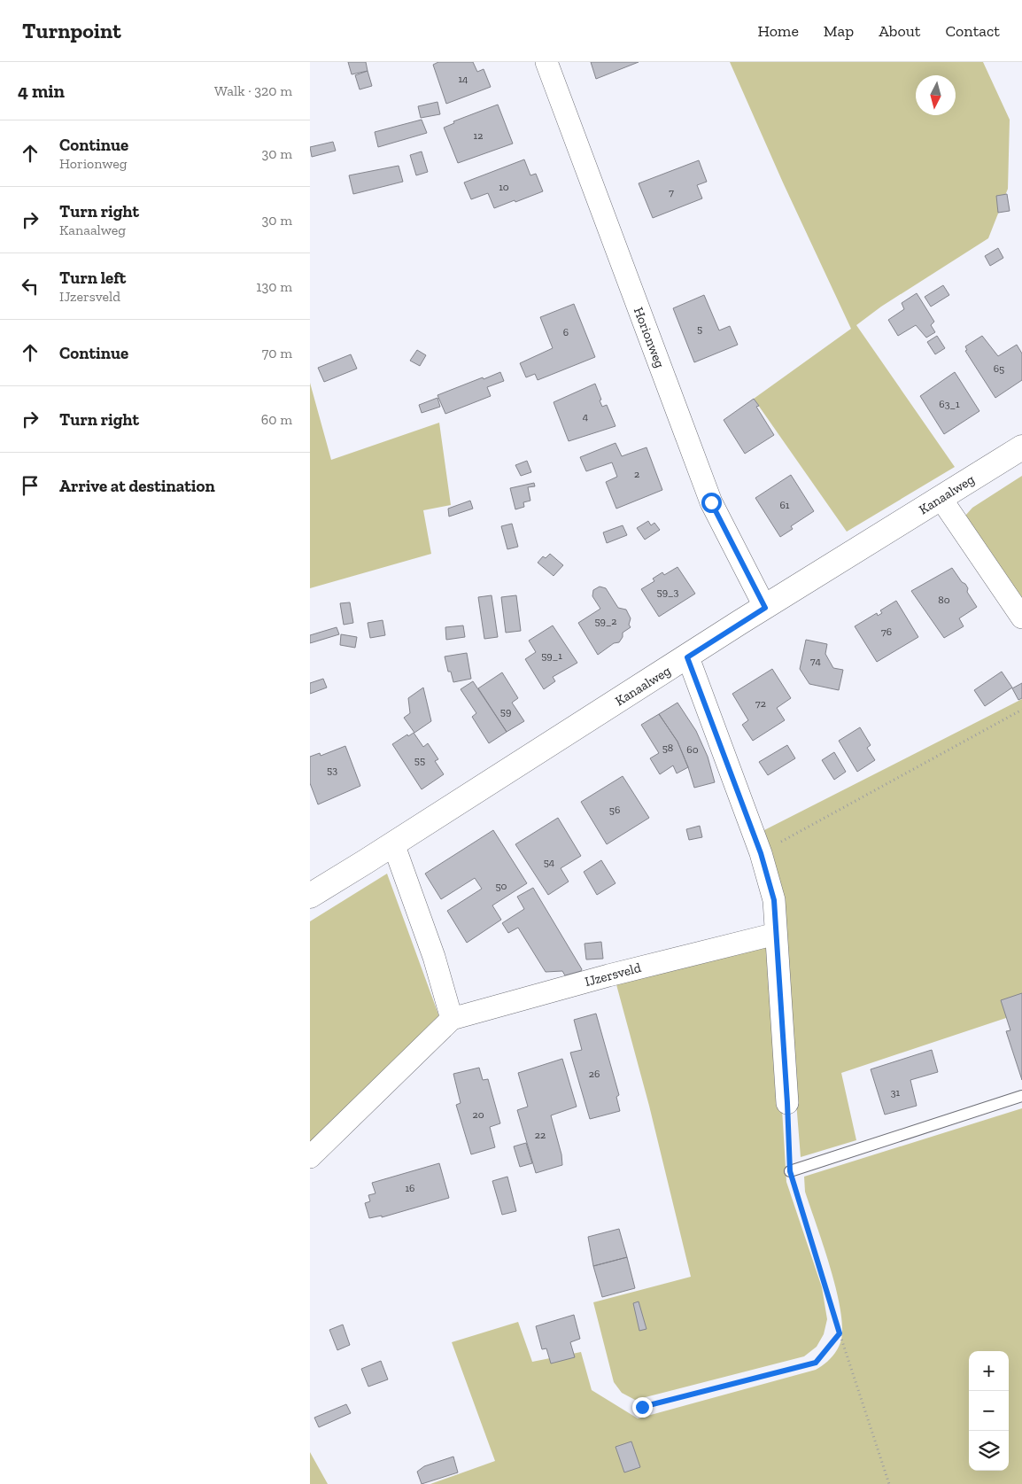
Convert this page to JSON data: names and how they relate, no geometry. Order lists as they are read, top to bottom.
{
  "streets": {
    "street": ["Horionweg", "Kanaalweg", "IJzersveld"]
  },
  "crossings": [
    ["Horionweg", "Kanaalweg"]
  ],
  "house_numbers": [
    "14",
    "12",
    "10",
    "7",
    "5",
    "6",
    "65",
    "63_1",
    "4",
    "2",
    "61",
    "59_3",
    "80",
    "59_2",
    "76",
    "59_1",
    "74",
    "72",
    "59",
    "58",
    "60",
    "55",
    "53",
    "56",
    "54",
    "50",
    "26",
    "31",
    "20",
    "22",
    "16"
  ],
  "north": "bottom",
  "page": {
    "header": "Turnpoint",
    "nav": [
      "Home",
      "Map",
      "About",
      "Contact"
    ],
    "heading": ["4 min", "Walk · 320 m"],
    "list": [
      ["Continue", "Horionweg", "30 m"],
      ["Turn right", "Kanaalweg", "30 m"],
      ["Turn left", "IJzersveld", "130 m"],
      ["Continue", "70 m"],
      ["Turn right", "60 m"],
      "Arrive at destination"
    ],
    "map_buttons": ["+", "−"]
  }
}
